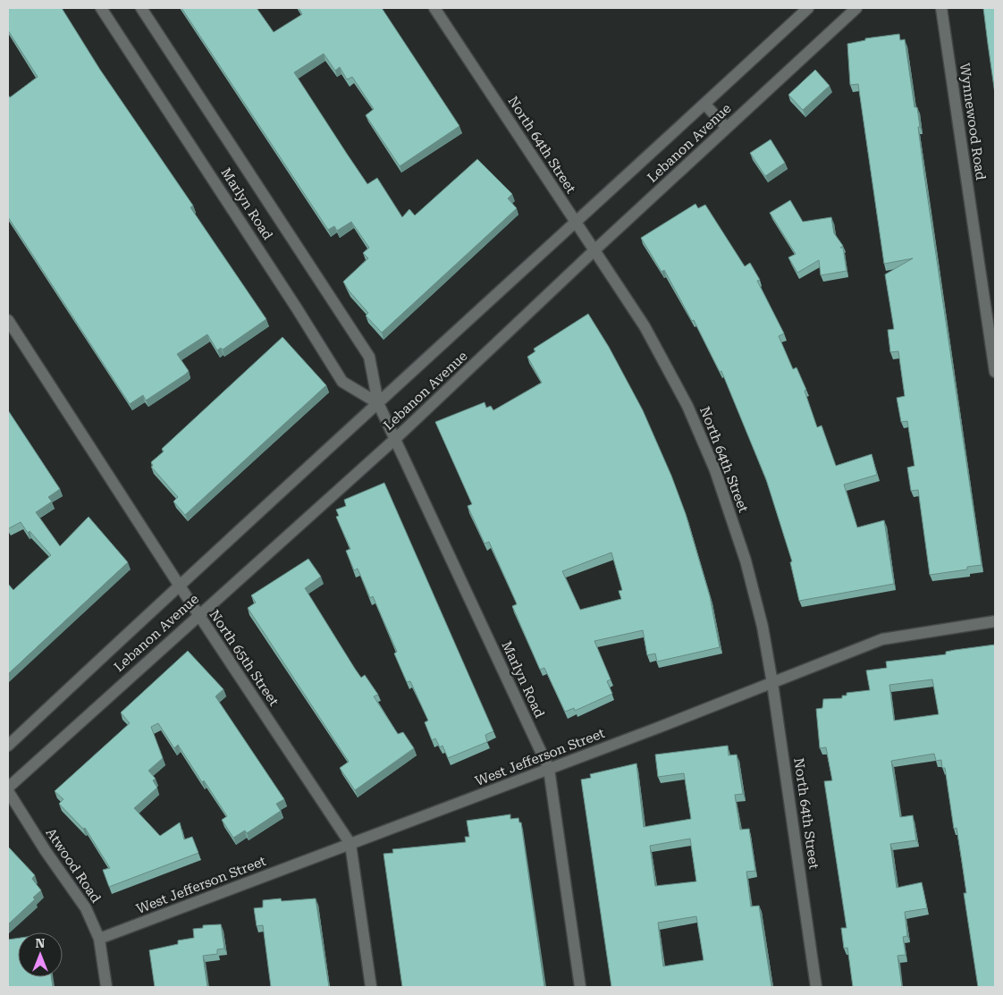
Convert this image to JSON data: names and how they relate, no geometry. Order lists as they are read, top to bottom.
{
  "streets": {
    "street": [
      "Wynnewood Road",
      "Lebanon Avenue",
      "North 64th Street",
      "Marlyn Road",
      "North 65th Street",
      "West Jefferson Street",
      "Atwood Road"
    ]
  },
  "crossings": [
    ["Lebanon Avenue", "North 64th Street"],
    ["Lebanon Avenue", "Marlyn Road"],
    ["Lebanon Avenue", "North 65th Street"],
    ["North 64th Street", "West Jefferson Street"],
    ["Marlyn Road", "West Jefferson Street"],
    ["North 65th Street", "West Jefferson Street"],
    ["West Jefferson Street", "Atwood Road"]
  ],
  "north": "top"
}
